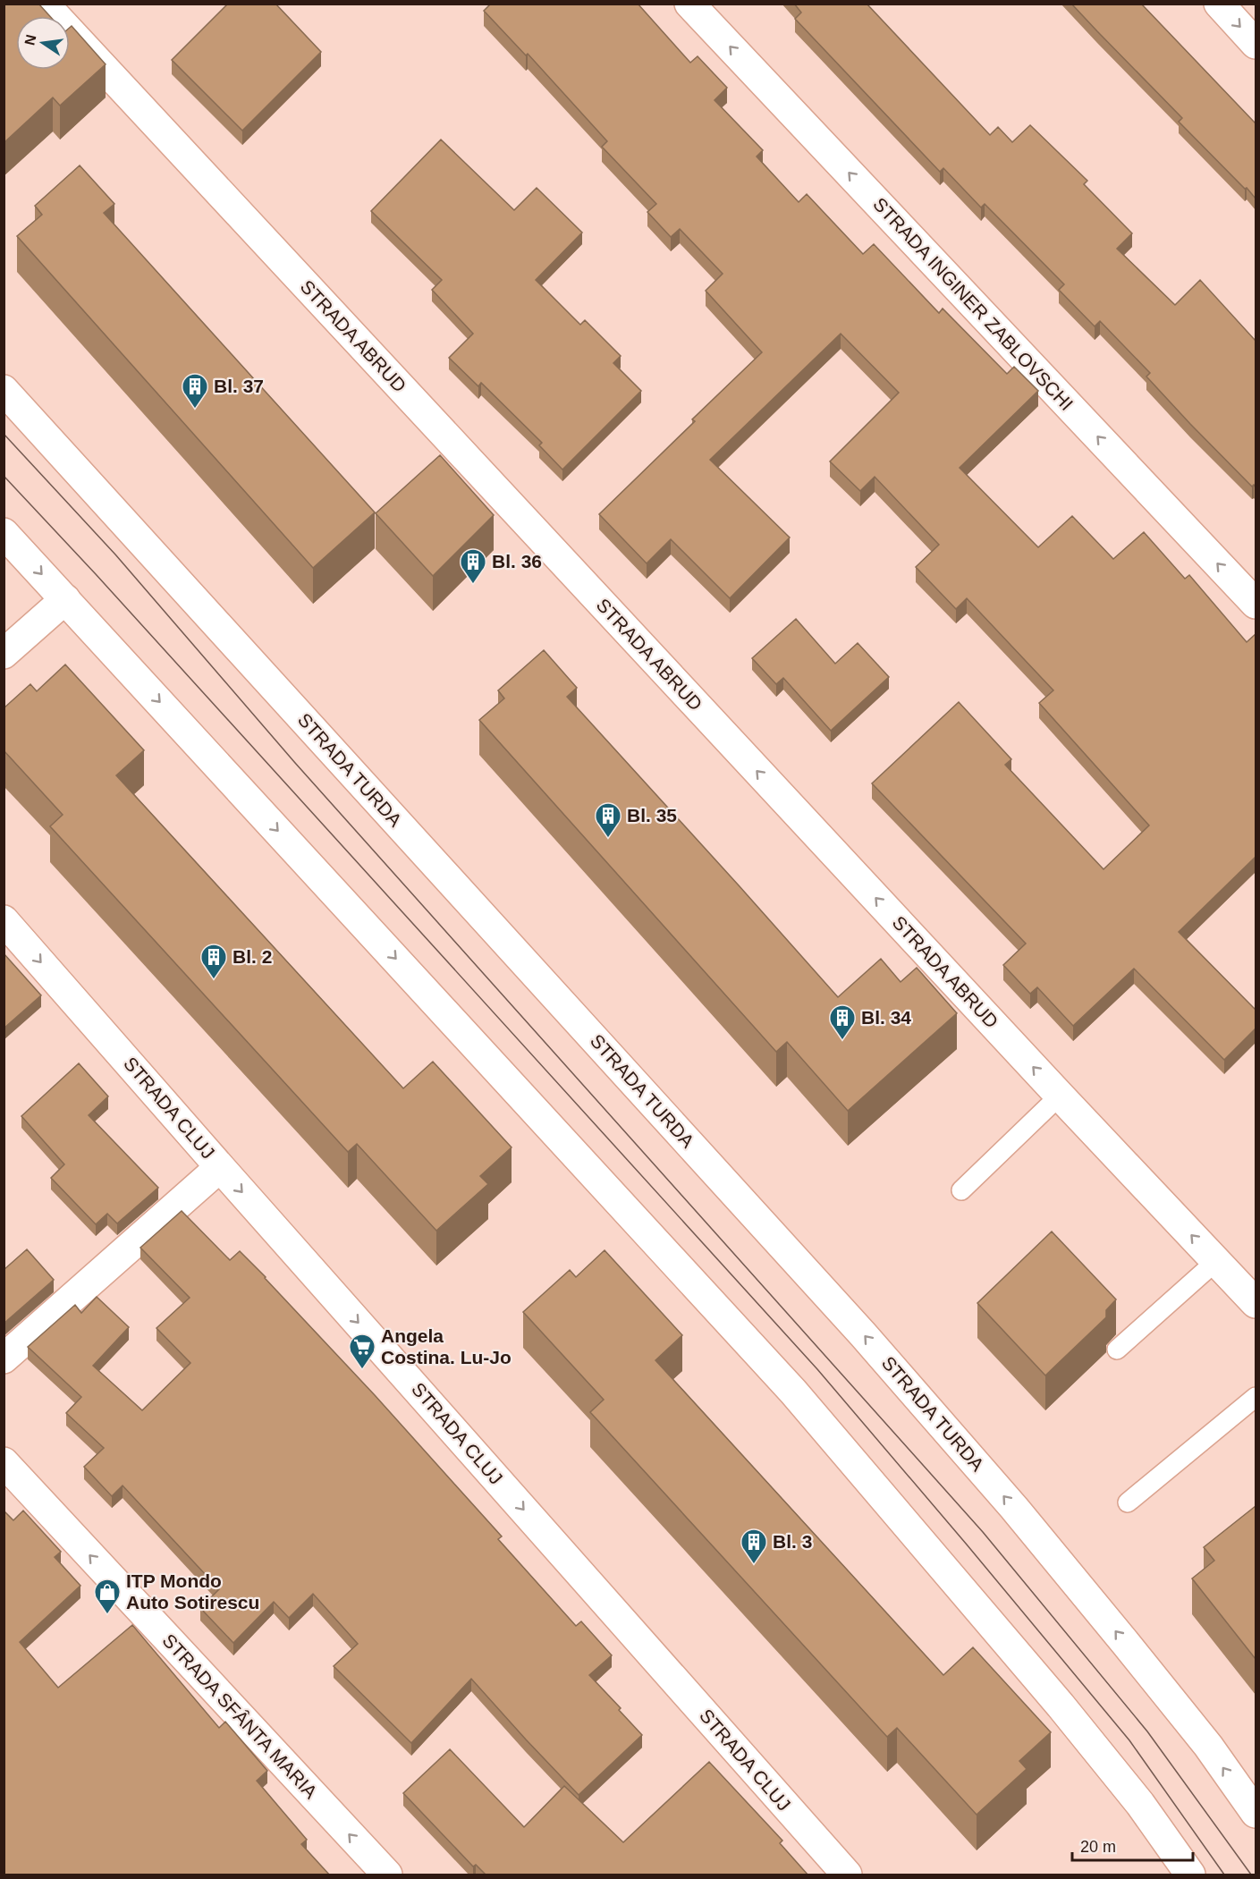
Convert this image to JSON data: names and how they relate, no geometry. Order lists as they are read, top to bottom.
{
  "streets": {
    "street": [
      "STRADA INGINER ZABLOVSCHI",
      "STRADA ABRUD",
      "STRADA TURDA",
      "STRADA CLUJ",
      "STRADA SFÂNTA MARIA"
    ]
  },
  "one_way": [
    "STRADA INGINER ZABLOVSCHI",
    "STRADA ABRUD",
    "STRADA CLUJ",
    "STRADA SFÂNTA MARIA"
  ],
  "places": {
    "building": [
      "Bl. 37",
      "Bl. 36",
      "Bl. 35",
      "Bl. 2",
      "Bl. 34",
      "Bl. 3"
    ],
    "supermarket": ["Angela Costina. Lu-Jo"],
    "shop": ["ITP Mondo Auto Sotirescu"]
  },
  "scale_bar": "20 m",
  "north": "left"
}
